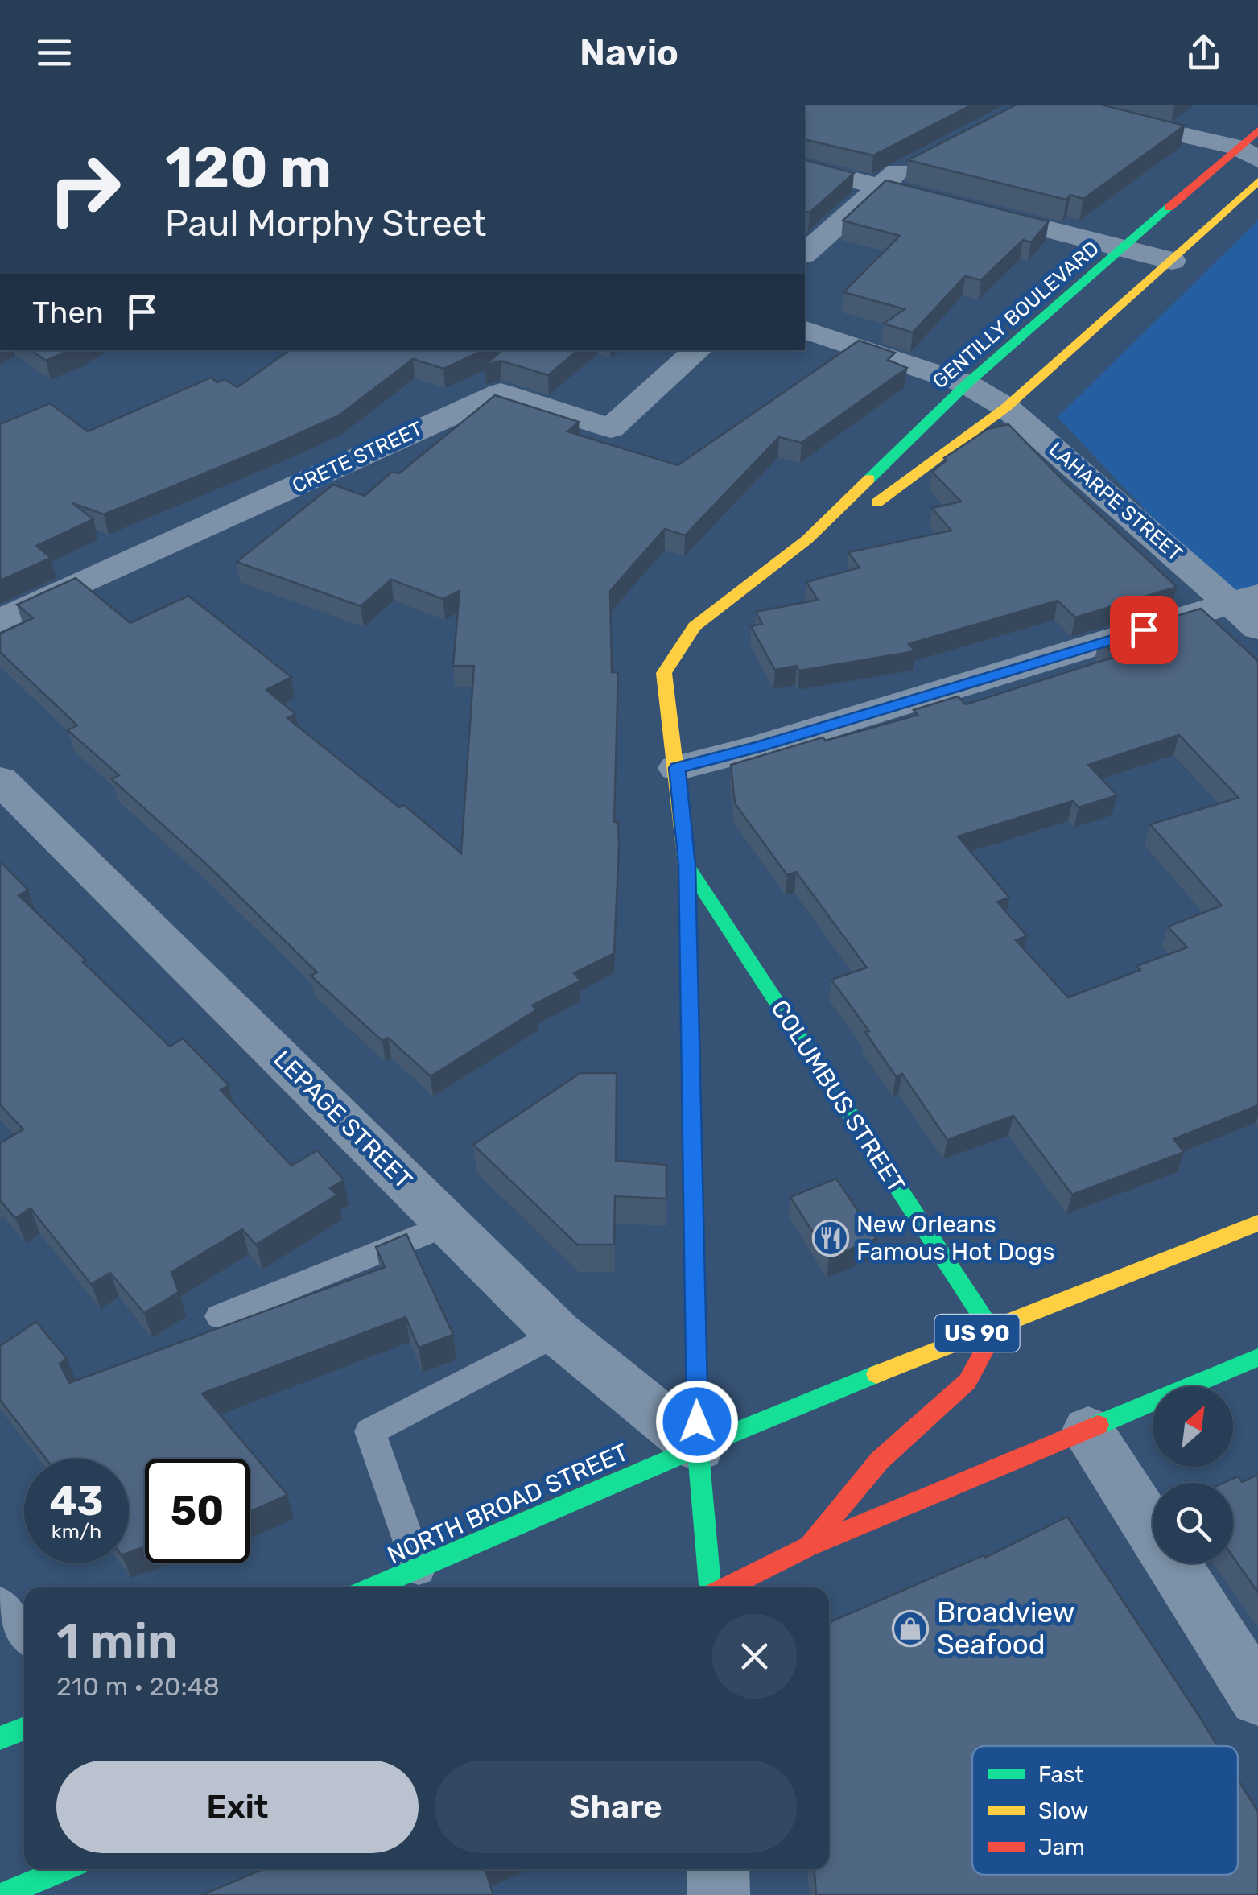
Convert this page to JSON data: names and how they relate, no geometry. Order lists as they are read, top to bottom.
{
  "streets": {
    "main road": [
      "GENTILLY BOULEVARD",
      "COLUMBUS STREET",
      "US 90",
      "NORTH BROAD STREET"
    ],
    "street": ["CRETE STREET", "LAHARPE STREET", "LEPAGE STREET"]
  },
  "crossings": [
    ["GENTILLY BOULEVARD", "LAHARPE STREET"],
    ["GENTILLY BOULEVARD", "COLUMBUS STREET"],
    ["GENTILLY BOULEVARD", "LEPAGE STREET"],
    ["GENTILLY BOULEVARD", "NORTH BROAD STREET"],
    ["COLUMBUS STREET", "NORTH BROAD STREET"],
    ["LEPAGE STREET", "NORTH BROAD STREET"]
  ],
  "places": {
    "restaurant": ["New Orleans Famous Hot Dogs"],
    "shop": ["Broadview Seafood"]
  },
  "legend": ["Fast", "Slow", "Jam"],
  "north": "top right",
  "page": {
    "header": "Navio",
    "turn": ["120 m", "Paul Morphy Street"],
    "then": "Then",
    "speed": "43 km/h",
    "limit": "50",
    "heading": ["1 min", "210 m · 20:48"],
    "buttons": ["Exit", "Share"]
  }
}
